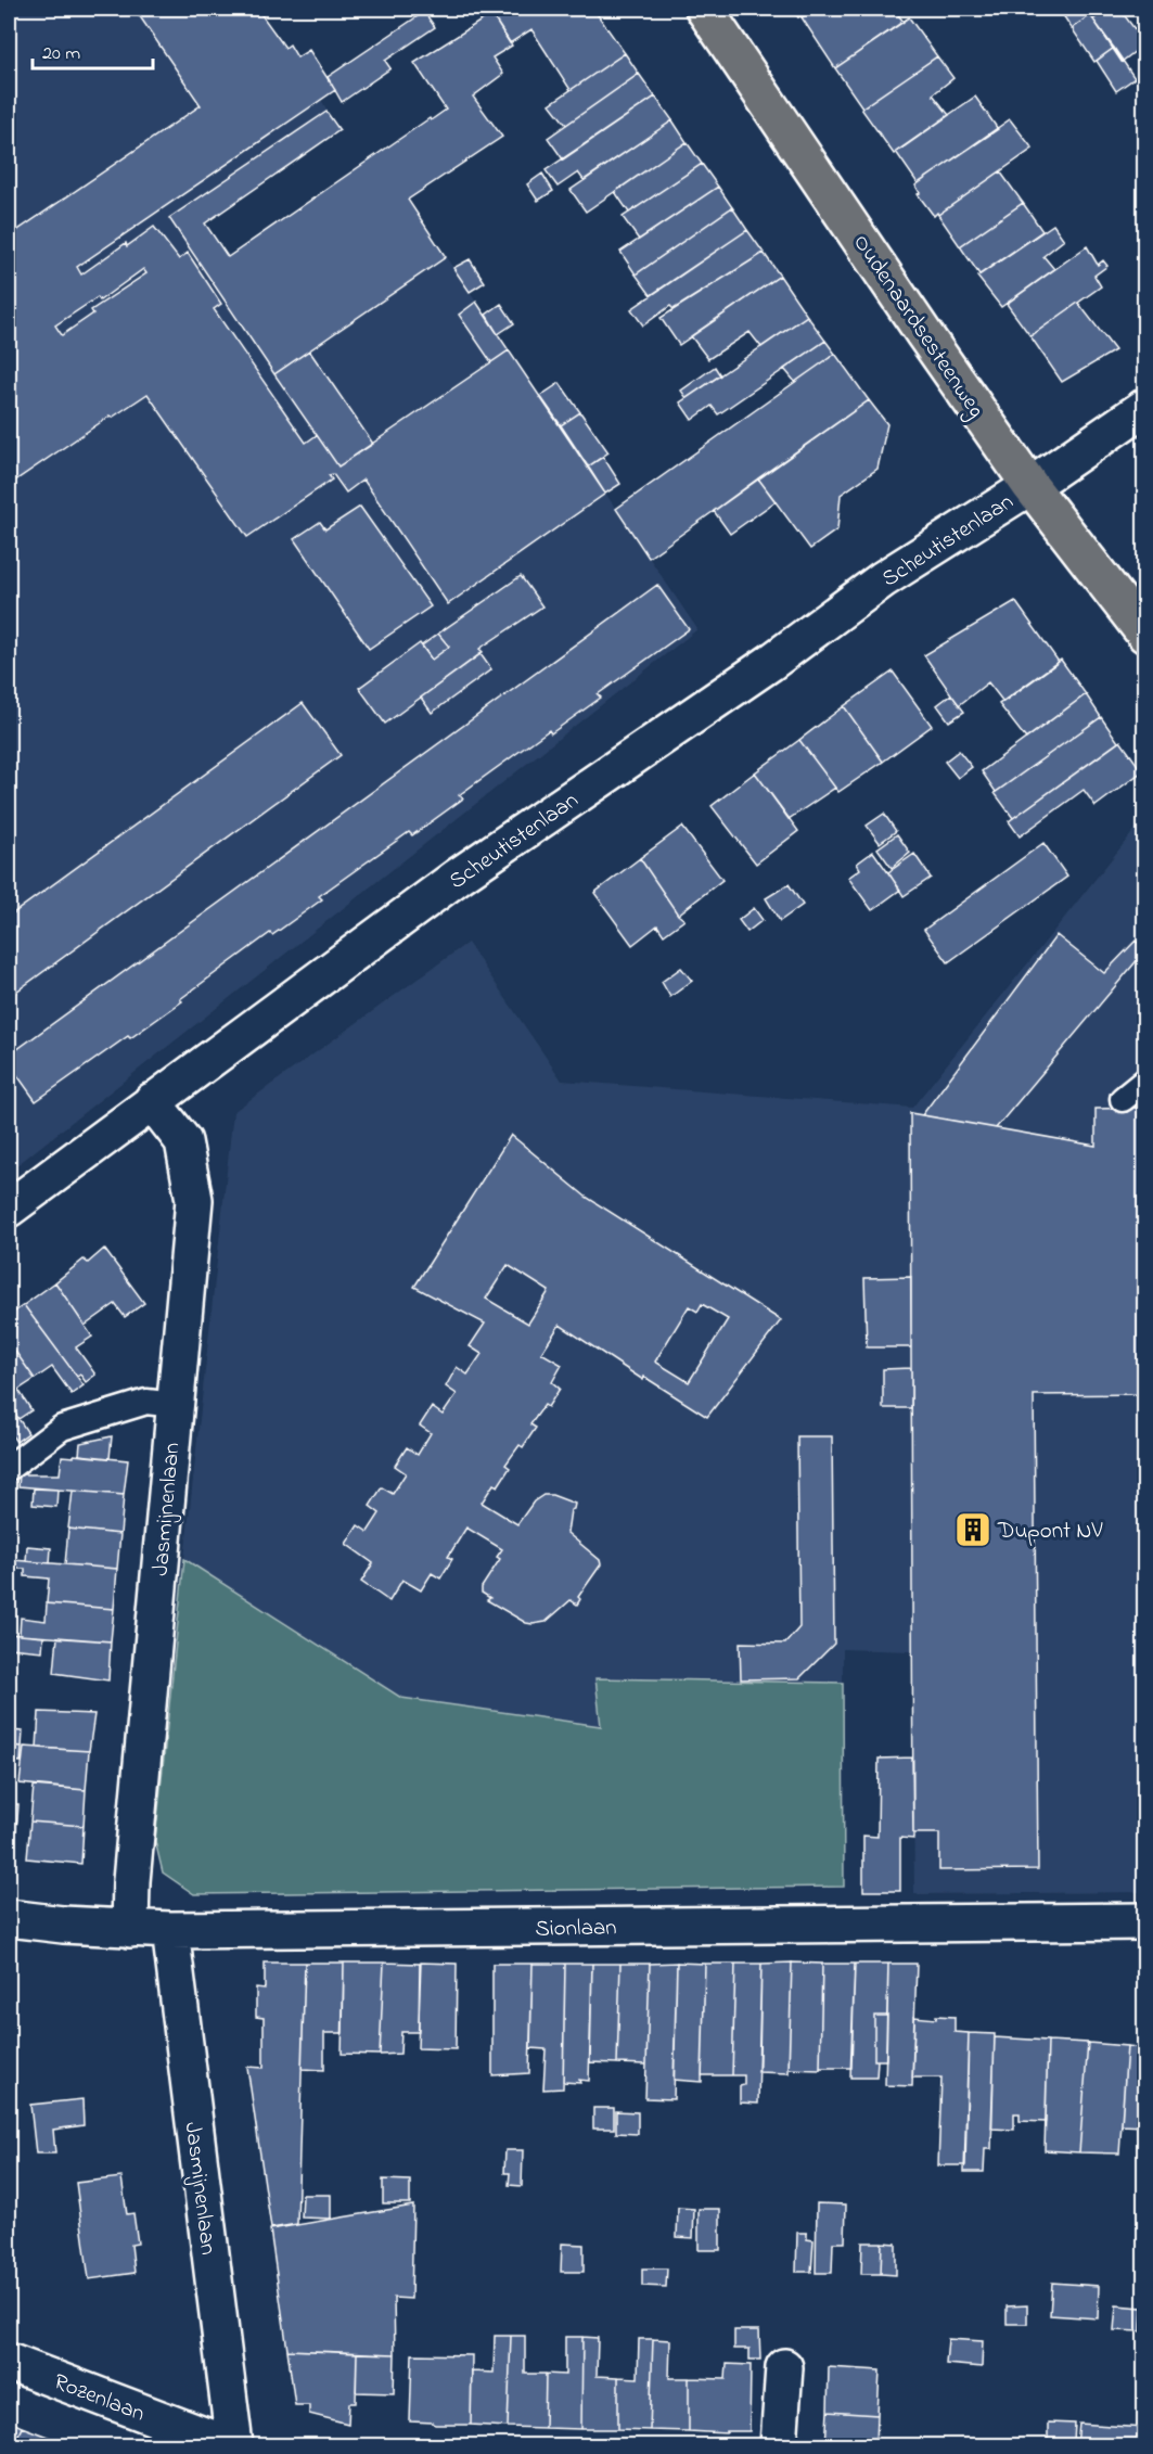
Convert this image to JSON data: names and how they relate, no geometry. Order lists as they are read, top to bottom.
{
  "streets": {
    "main road": ["Oudenaardsesteenweg"],
    "street": [
      "Scheutistenlaan",
      "Jasmijnenlaan",
      "Sionlaan",
      "Rozenlaan"
    ]
  },
  "crossings": [
    ["Oudenaardsesteenweg", "Scheutistenlaan"],
    ["Scheutistenlaan", "Jasmijnenlaan"],
    ["Jasmijnenlaan", "Sionlaan"]
  ],
  "places": {
    "building": ["Dupont NV"]
  },
  "scale_bar": "20 m"
}
